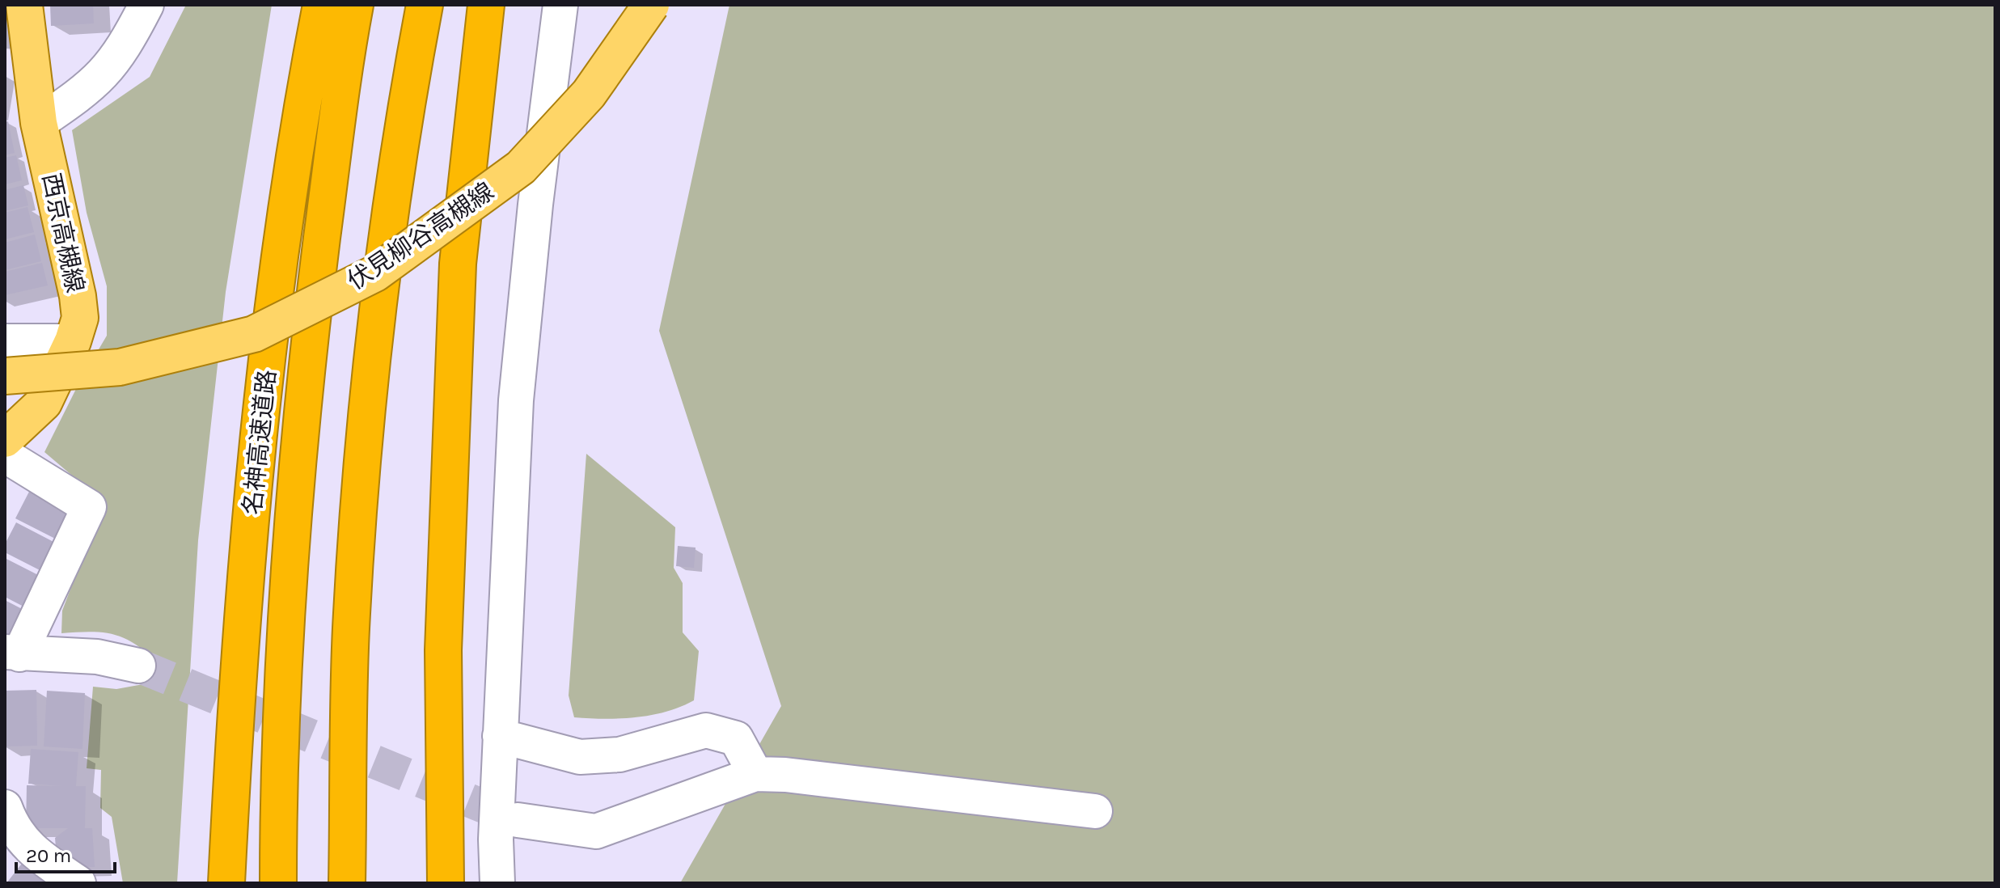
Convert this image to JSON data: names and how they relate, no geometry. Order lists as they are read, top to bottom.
{
  "streets": {
    "highway": ["名神高速道路"],
    "main road": ["西京高槻線", "伏見柳谷高槻線"]
  },
  "scale_bar": "20 m"
}
